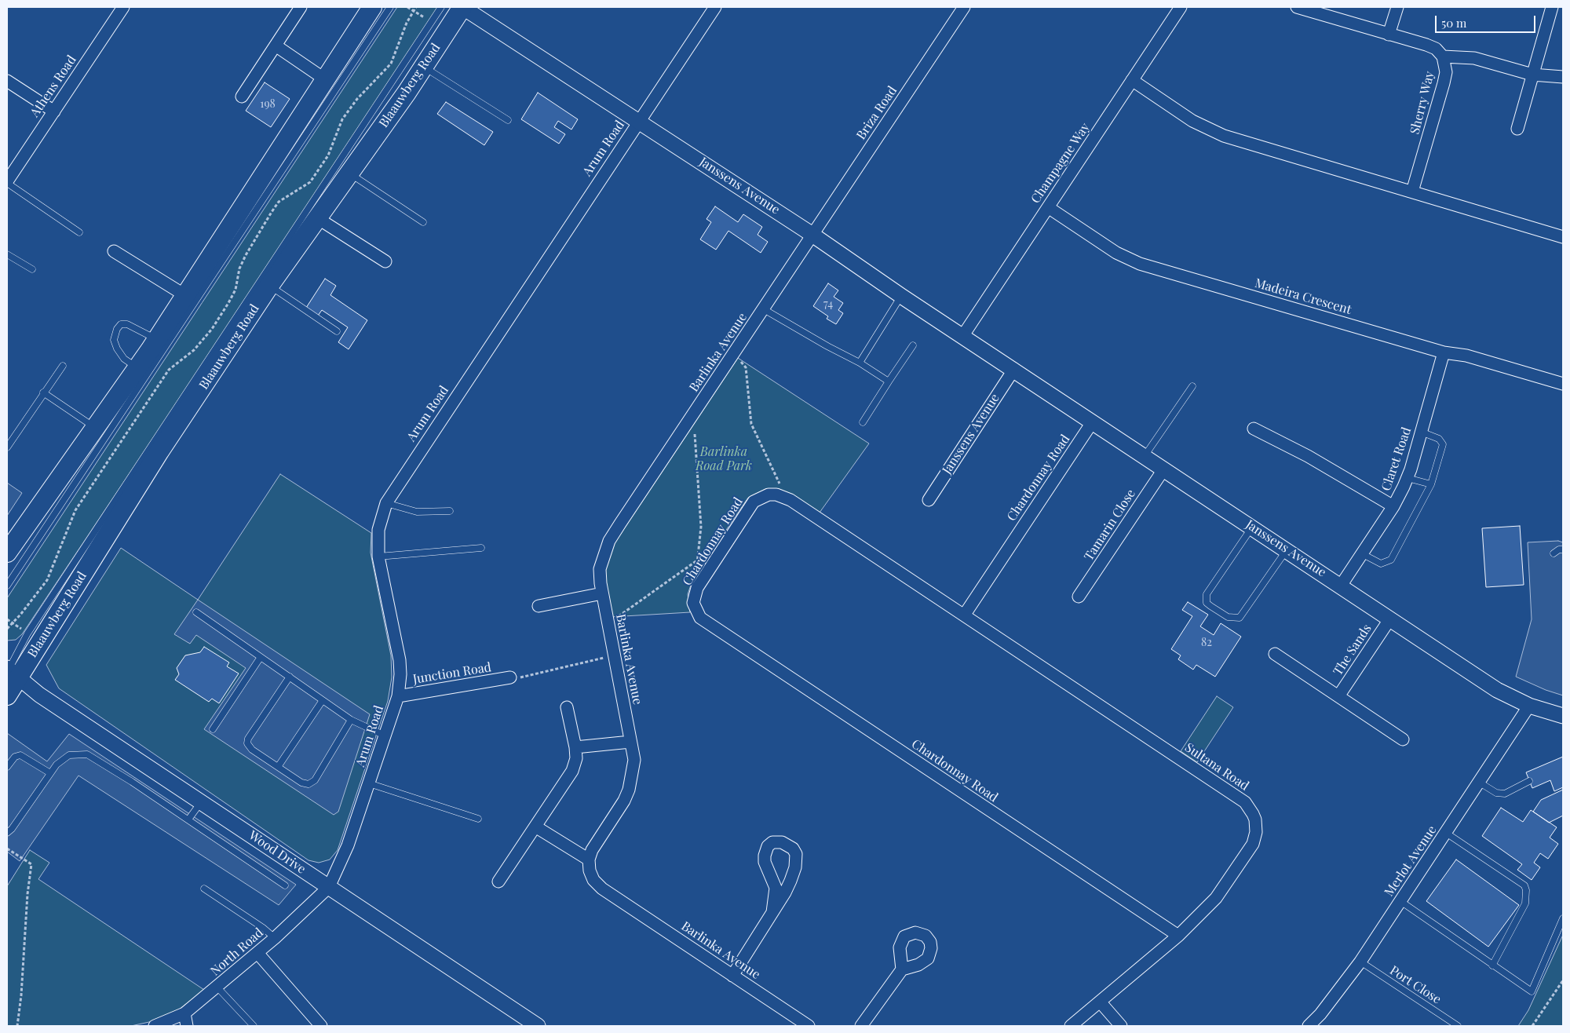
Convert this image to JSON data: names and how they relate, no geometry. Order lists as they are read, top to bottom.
{
  "streets": {
    "main road": ["Blaauwberg Road"],
    "street": [
      "Athens Road",
      "Sherry Way",
      "Briza Road",
      "Arum Road",
      "Champagne Way",
      "Janssens Avenue",
      "Madeira Crescent",
      "Barlinka Avenue",
      "Claret Road",
      "Chardonnay Road",
      "Tamarin Close",
      "The Sands",
      "Junction Road",
      "Sultana Road",
      "Wood Drive",
      "Merlot Avenue",
      "North Road"
    ],
    "lane": ["Port Close"]
  },
  "crossings": [
    ["Blaauwberg Road", "Janssens Avenue"],
    ["Blaauwberg Road", "Wood Drive"],
    ["Briza Road", "Janssens Avenue"],
    ["Briza Road", "Barlinka Avenue"],
    ["Arum Road", "Janssens Avenue"],
    ["Arum Road", "Junction Road"],
    ["Arum Road", "Wood Drive"],
    ["Arum Road", "North Road"],
    ["Champagne Way", "Janssens Avenue"],
    ["Champagne Way", "Madeira Crescent"],
    ["Janssens Avenue", "Barlinka Avenue"],
    ["Janssens Avenue", "Claret Road"],
    ["Janssens Avenue", "Chardonnay Road"],
    ["Janssens Avenue", "Tamarin Close"],
    ["Janssens Avenue", "The Sands"],
    ["Janssens Avenue", "Merlot Avenue"],
    ["Madeira Crescent", "Claret Road"],
    ["Chardonnay Road", "Sultana Road"],
    ["Wood Drive", "North Road"],
    ["Merlot Avenue", "Port Close"]
  ],
  "parks": ["Barlinka Road Park"],
  "house_numbers": ["198", "74", "82"],
  "scale_bar": "50 m"
}
